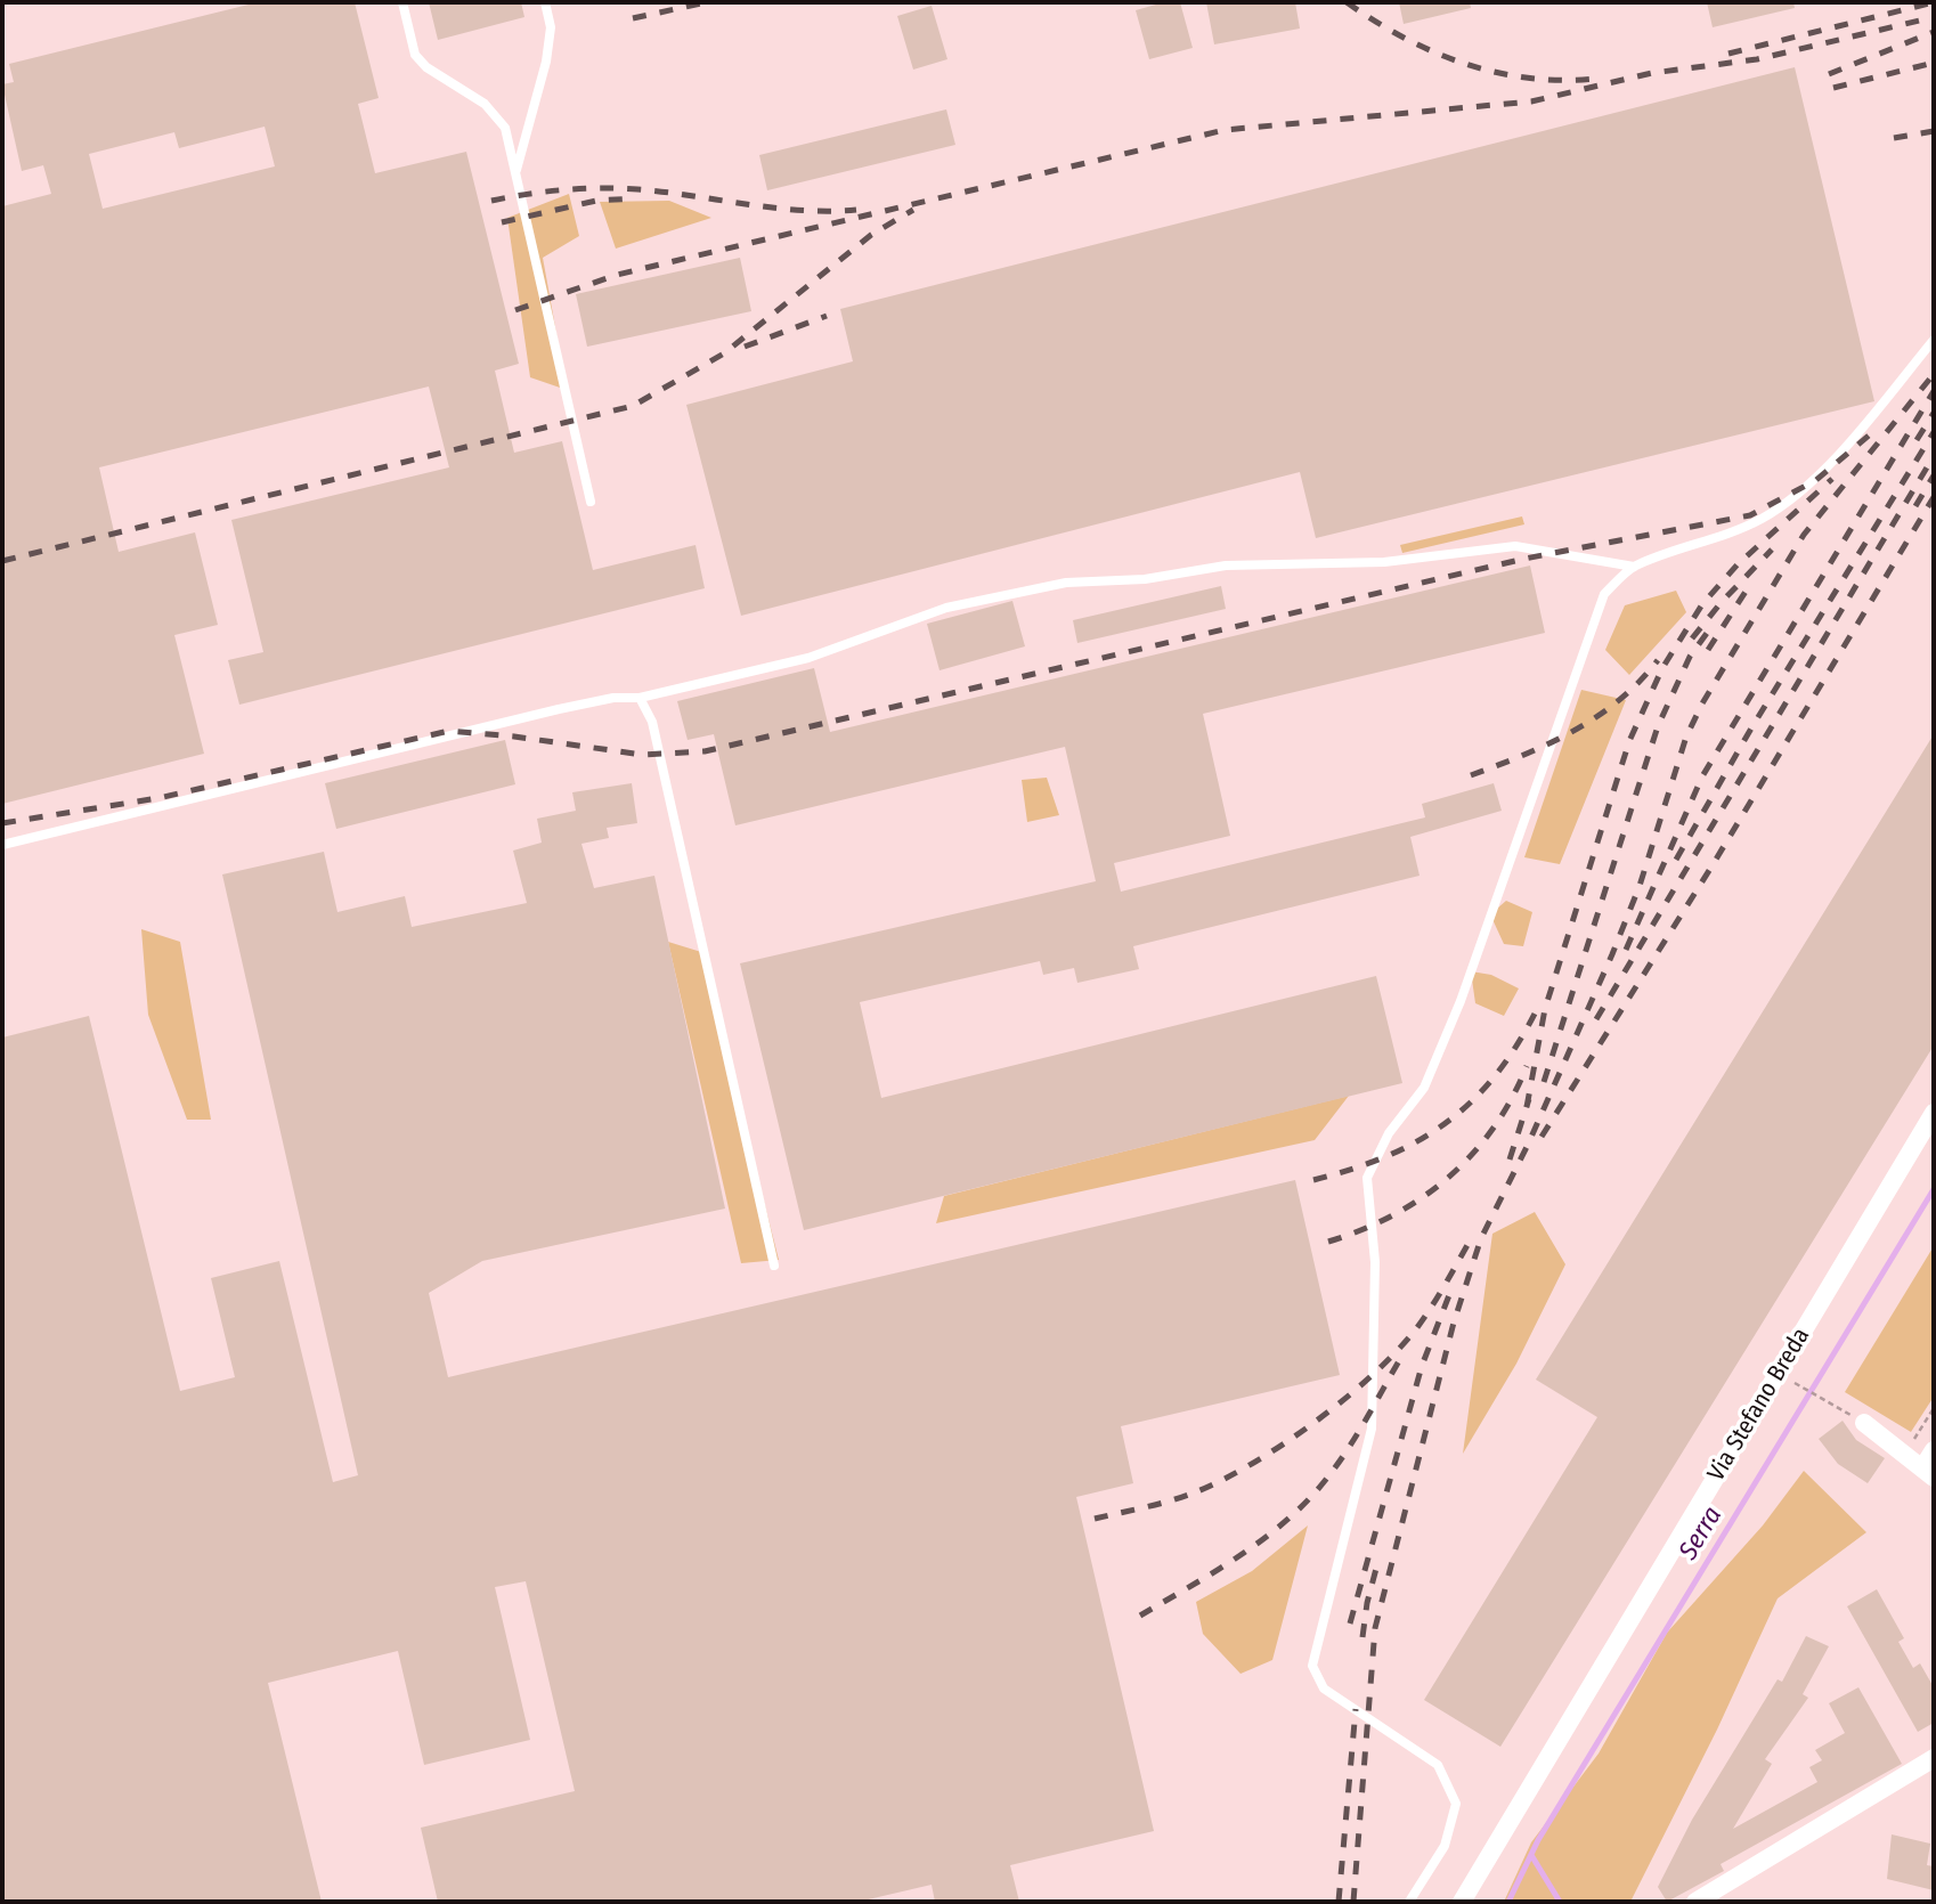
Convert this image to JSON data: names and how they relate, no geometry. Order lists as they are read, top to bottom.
{
  "streets": {
    "street": ["Via Stefano Breda"]
  },
  "water": ["Serra"]
}
